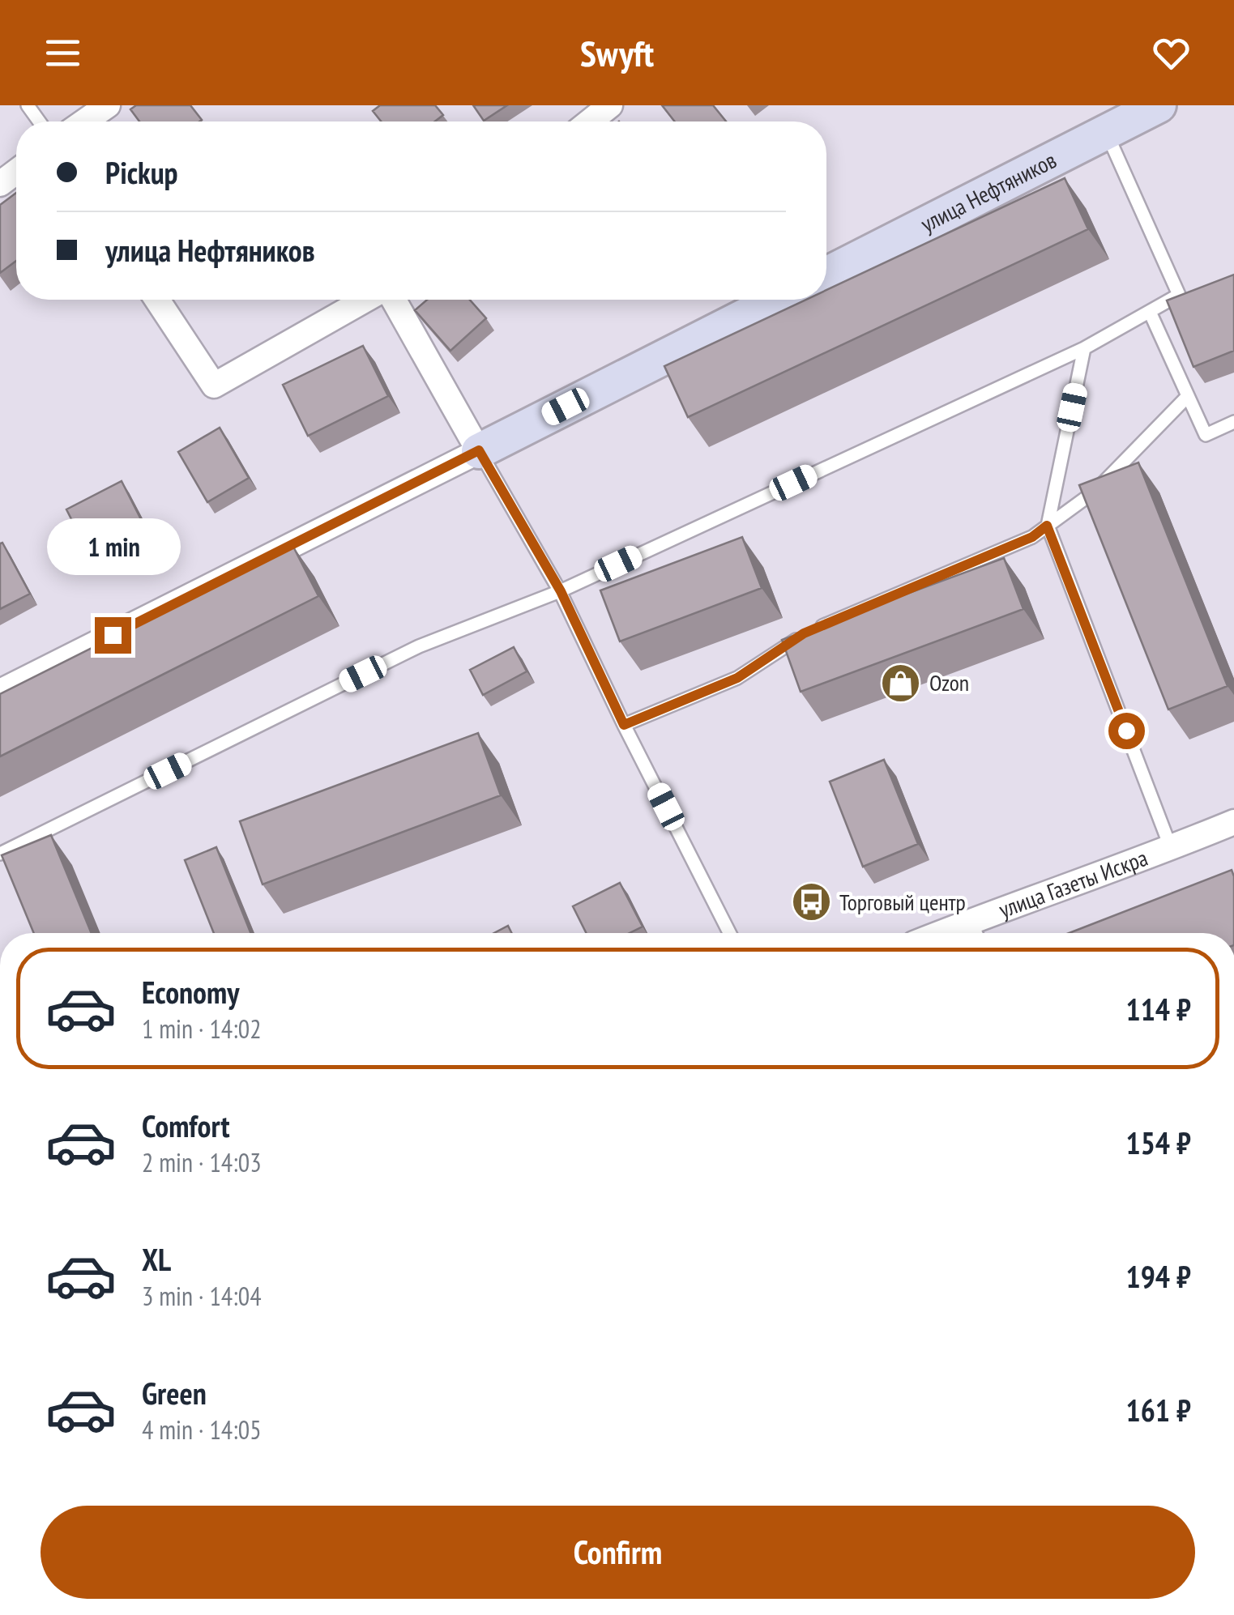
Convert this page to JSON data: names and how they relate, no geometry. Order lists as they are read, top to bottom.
{
  "streets": {
    "street": ["улица Нефтяников", "улица Газеты Искра"]
  },
  "places": {
    "shop": ["Ozon"],
    "bus stop": ["Торговый центр"]
  },
  "page": {
    "header": "Swyft",
    "banner": ["Pickup", "улица Нефтяников"],
    "bubble": "1 min",
    "list": [
      {
        "name": "Economy",
        "note": "1 min · 14:02",
        "value": "114 ₽"
      },
      {
        "name": "Comfort",
        "note": "2 min · 14:03",
        "value": "154 ₽"
      },
      {
        "name": "XL",
        "note": "3 min · 14:04",
        "value": "194 ₽"
      },
      {
        "name": "Green",
        "note": "4 min · 14:05",
        "value": "161 ₽"
      }
    ],
    "buttons": "Confirm"
  }
}
